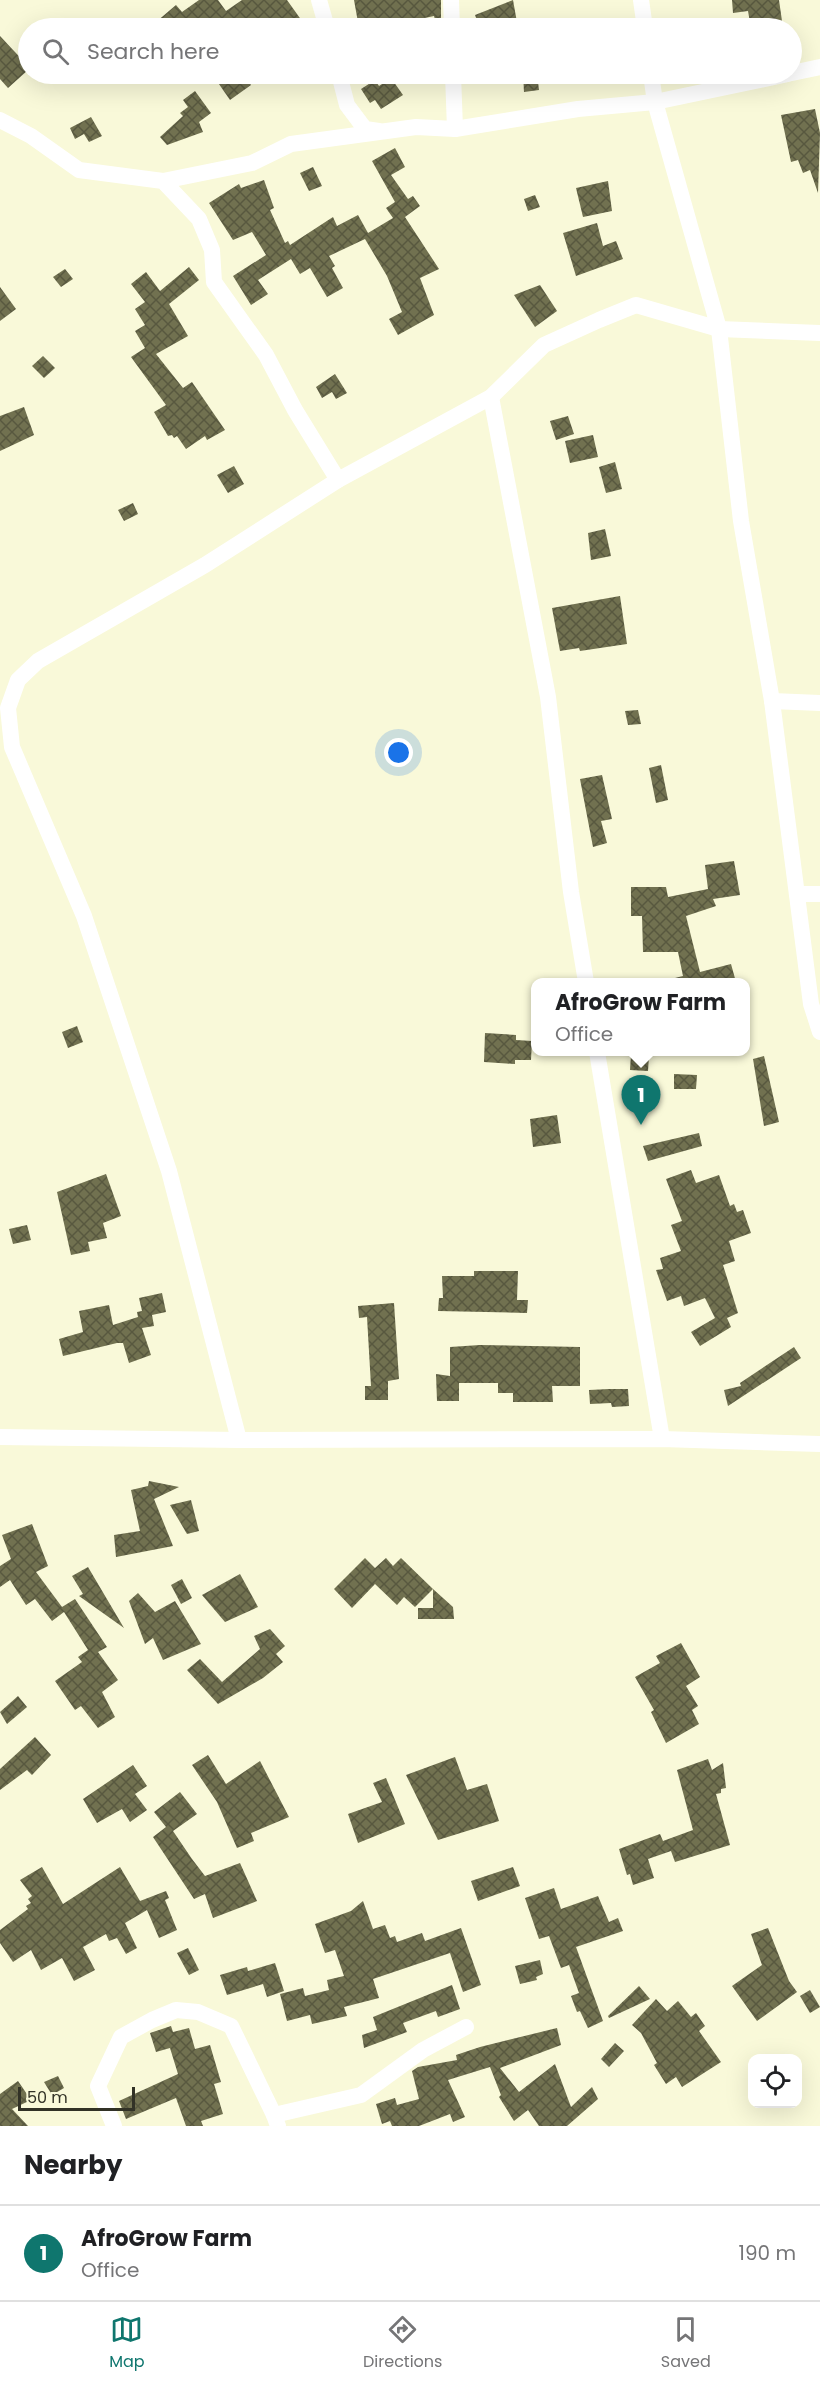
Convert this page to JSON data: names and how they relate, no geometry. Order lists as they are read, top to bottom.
{
  "scale_bar": "50 m",
  "page": {
    "search": "Search here",
    "popup": ["AfroGrow Farm", "Office"],
    "pins": "1",
    "scale": "50 m",
    "heading": "Nearby",
    "list": [
      {
        "mark": "1",
        "name": "AfroGrow Farm",
        "note": "Office",
        "value": "190 m"
      }
    ],
    "nav": ["Map", "Directions", "Saved"]
  }
}
